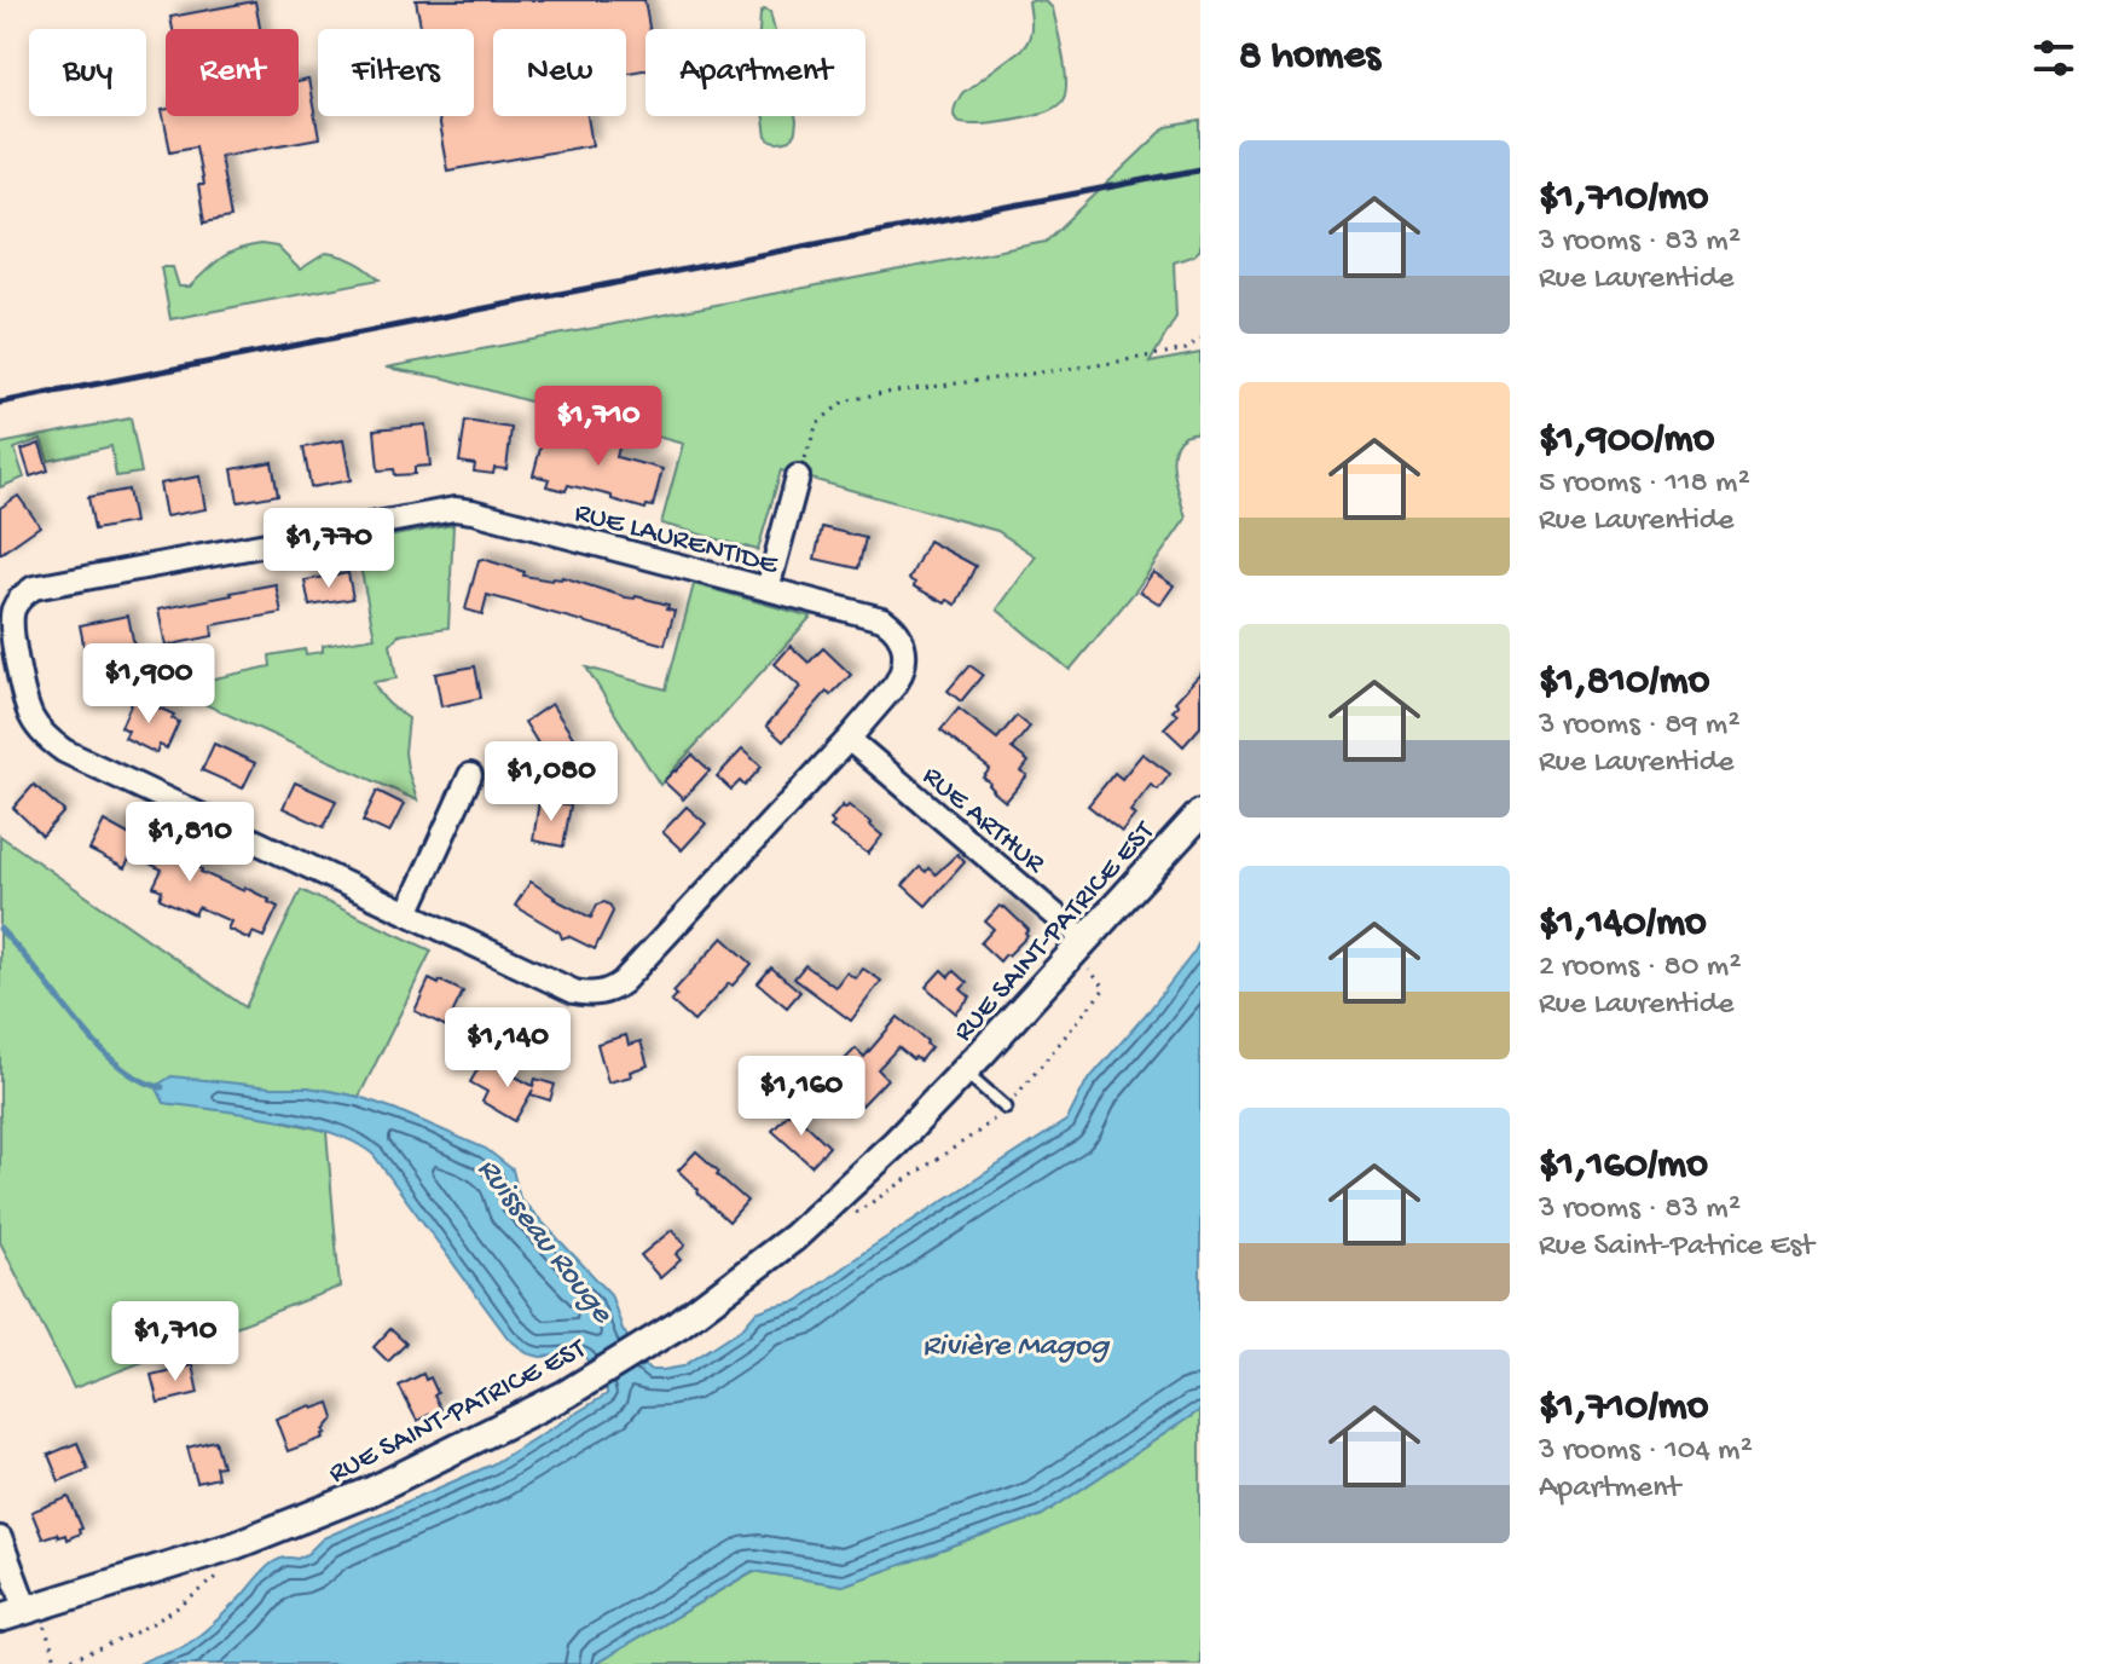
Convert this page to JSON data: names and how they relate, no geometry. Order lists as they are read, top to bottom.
{
  "streets": {
    "street": ["RUE LAURENTIDE", "RUE ARTHUR", "RUE SAINT-PATRICE EST"]
  },
  "crossings": [
    ["RUE LAURENTIDE", "RUE ARTHUR"],
    ["RUE ARTHUR", "RUE SAINT-PATRICE EST"]
  ],
  "water": ["Ruisseau Rouge", "Rivière Magog"],
  "page": {
    "heading": "8 homes",
    "chip": [
      "Buy",
      "Rent",
      "Filters",
      "New",
      "Apartment"
    ],
    "list": [
      {
        "name": "$1,710/mo",
        "note": "3 rooms · 83 m² · Rue Laurentide"
      },
      {
        "name": "$1,900/mo",
        "note": "5 rooms · 118 m² · Rue Laurentide"
      },
      {
        "name": "$1,810/mo",
        "note": "3 rooms · 89 m² · Rue Laurentide"
      },
      {
        "name": "$1,140/mo",
        "note": "2 rooms · 80 m² · Rue Laurentide"
      },
      {
        "name": "$1,160/mo",
        "note": "3 rooms · 83 m² · Rue Saint-Patrice Est"
      },
      {
        "name": "$1,710/mo",
        "note": "3 rooms · 104 m² · Apartment"
      }
    ],
    "price": [
      "$1,710",
      "$1,770",
      "$1,900",
      "$1,080",
      "$1,810",
      "$1,140",
      "$1,160",
      "$1,710"
    ]
  }
}
